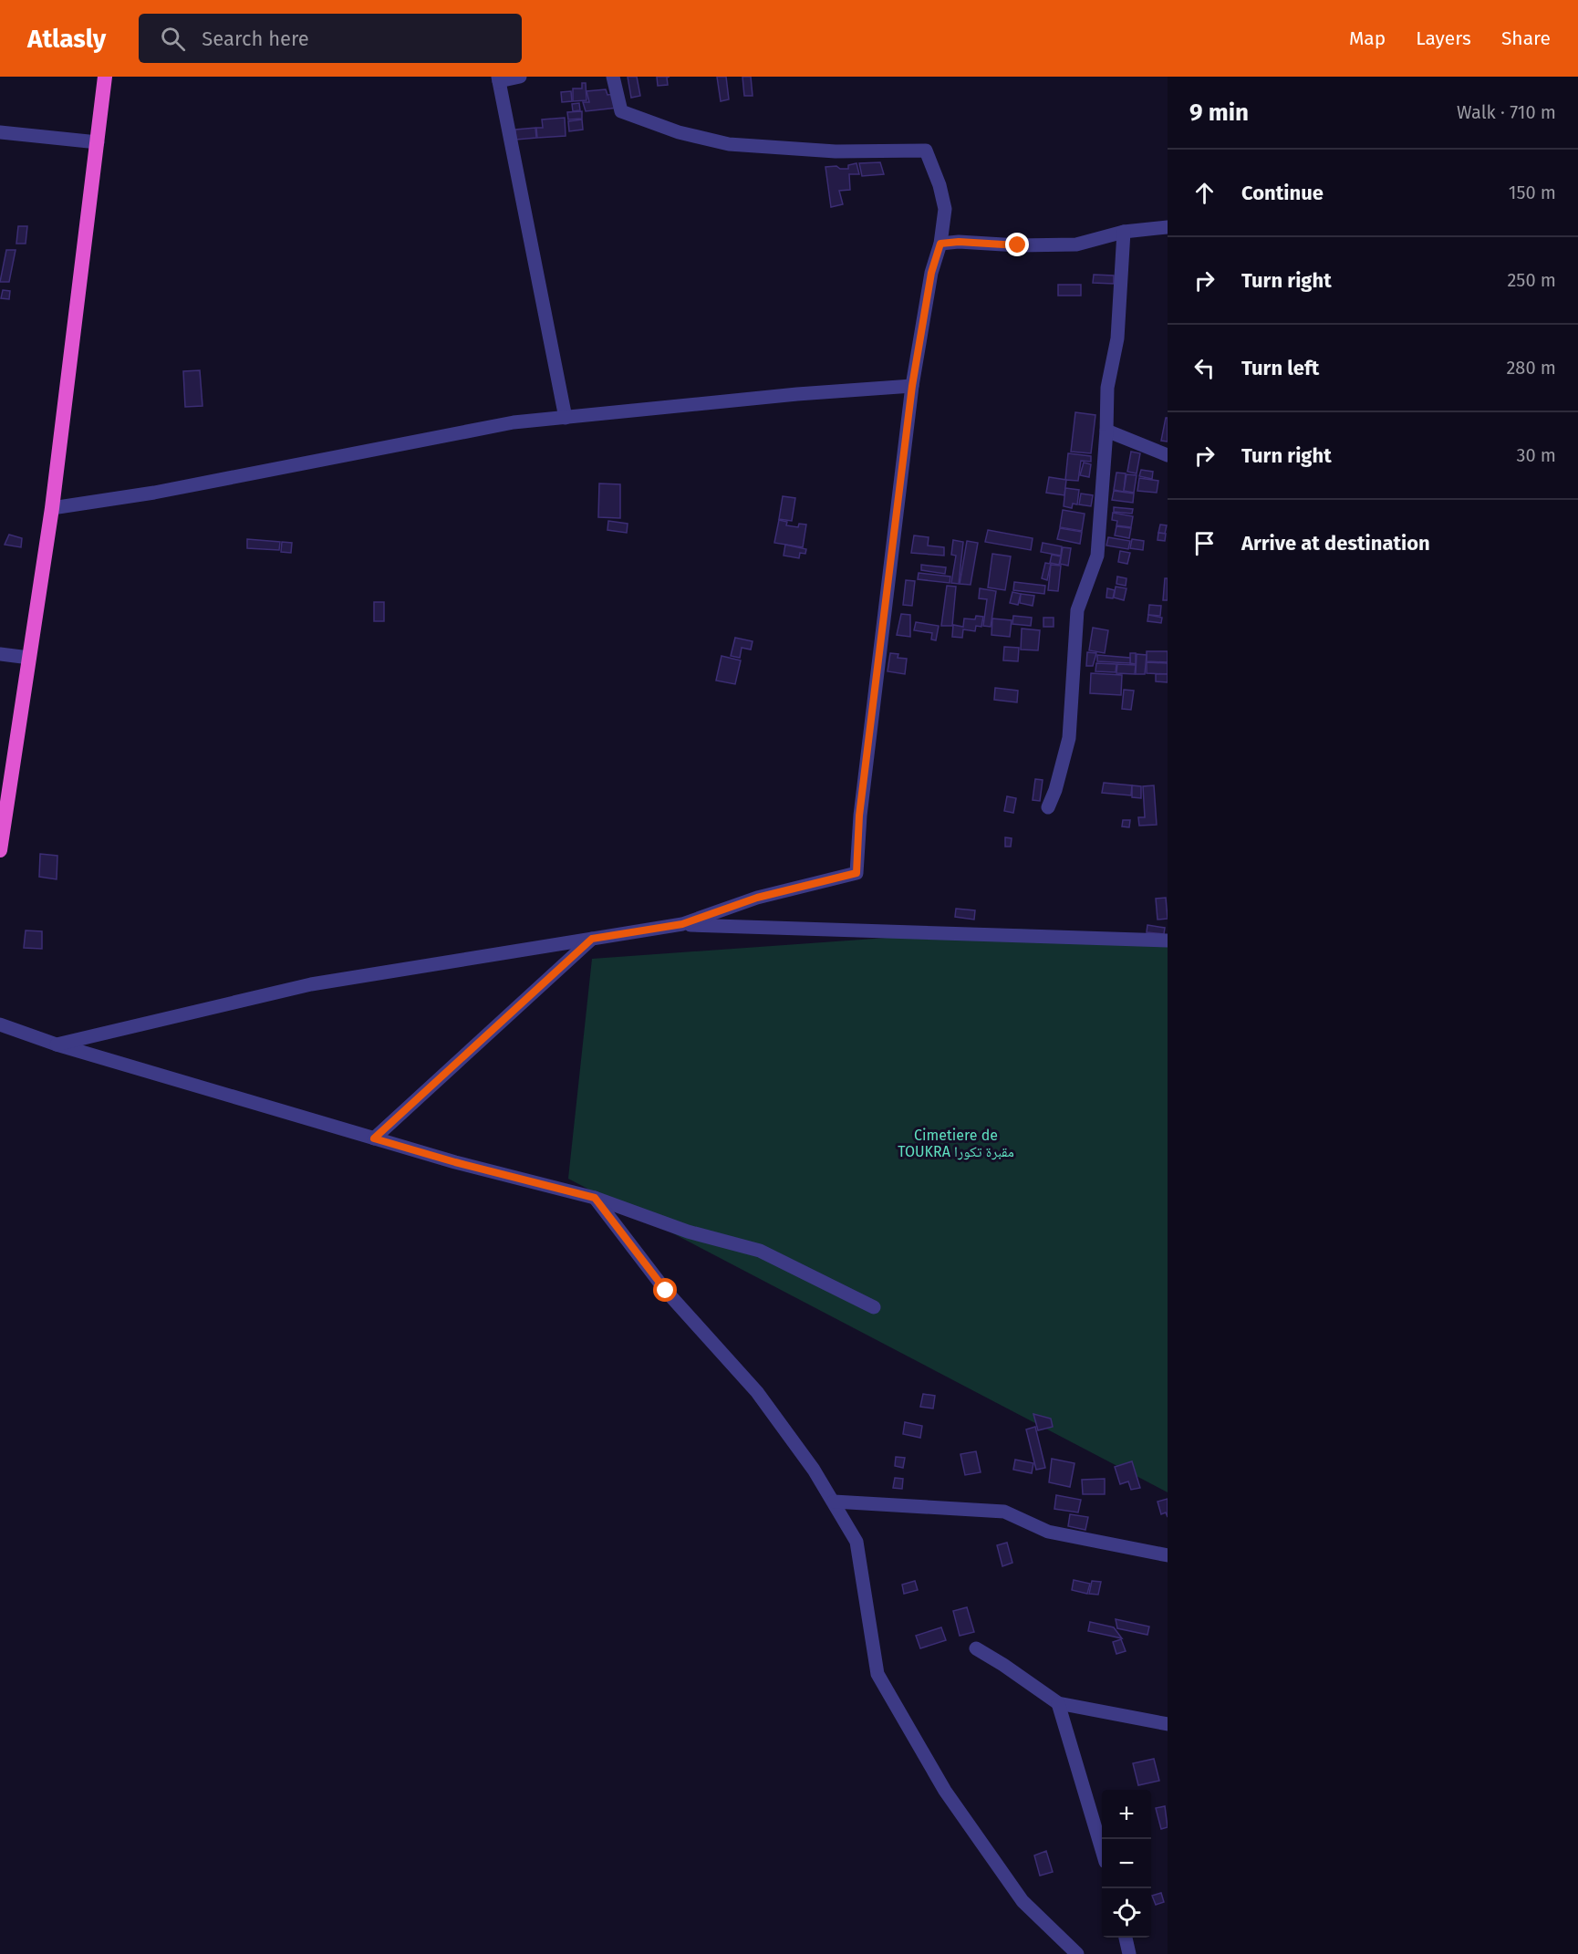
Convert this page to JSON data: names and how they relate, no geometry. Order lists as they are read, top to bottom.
{
  "parks": ["Cimetiere de TOUKRA مقبرة تكورا"],
  "page": {
    "header": "Atlasly",
    "search": "Search here",
    "nav": ["Map", "Layers", "Share"],
    "heading": ["9 min", "Walk · 710 m"],
    "list": [
      ["Continue", "150 m"],
      ["Turn right", "250 m"],
      ["Turn left", "280 m"],
      ["Turn right", "30 m"],
      "Arrive at destination"
    ],
    "map_buttons": ["+", "−"]
  }
}
